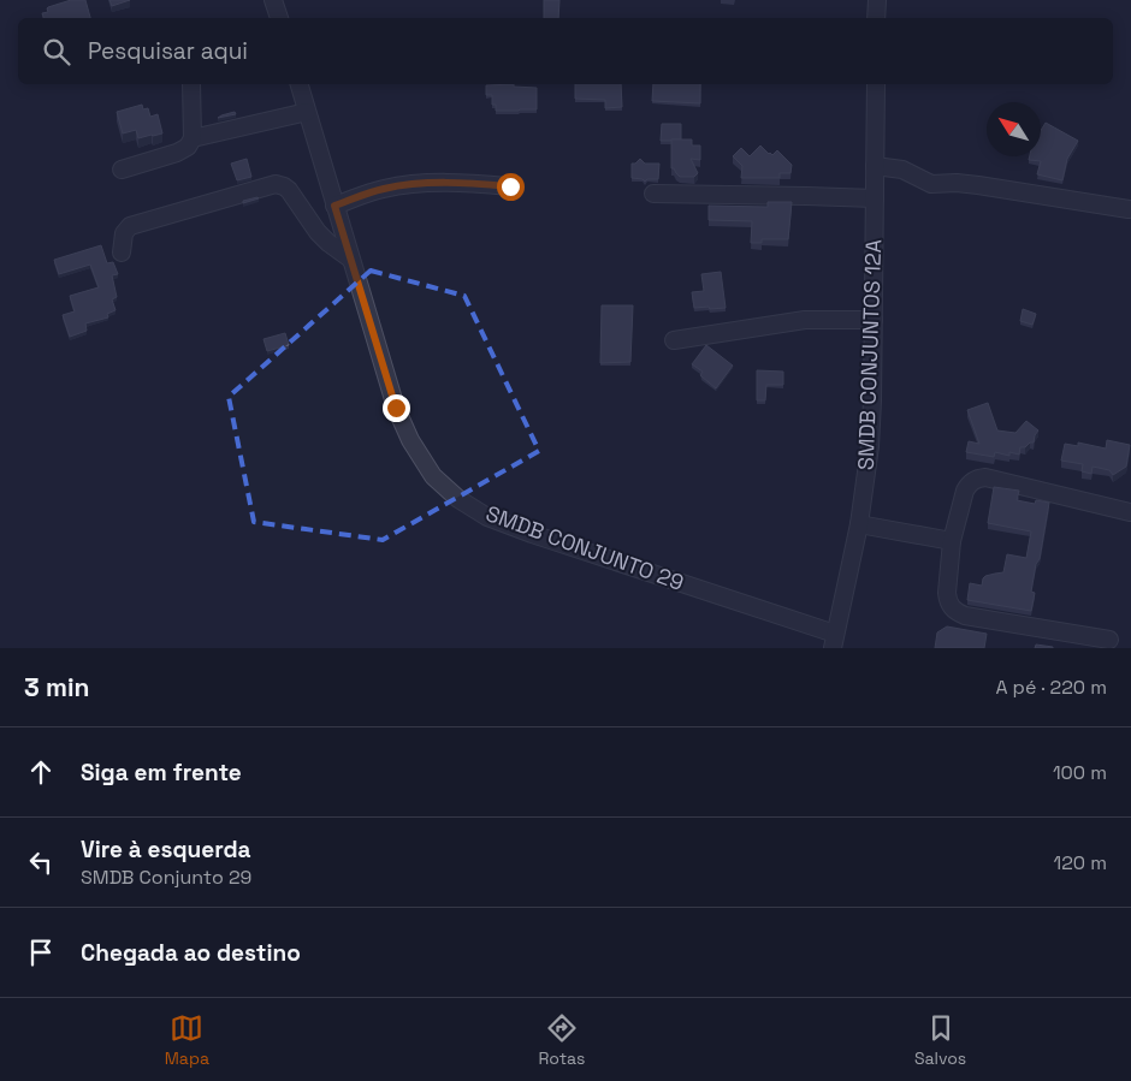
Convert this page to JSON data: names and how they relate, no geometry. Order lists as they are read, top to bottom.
{
  "streets": {
    "street": ["SMDB CONJUNTOS 12A", "SMDB CONJUNTO 29"]
  },
  "crossings": [
    ["SMDB CONJUNTOS 12A", "SMDB CONJUNTO 29"]
  ],
  "north": "top left",
  "page": {
    "search": "Pesquisar aqui",
    "heading": ["3 min", "A pé · 220 m"],
    "list": [
      ["Siga em frente", "100 m"],
      ["Vire à esquerda", "SMDB Conjunto 29", "120 m"],
      "Chegada ao destino"
    ],
    "nav": ["Mapa", "Rotas", "Salvos"]
  }
}
